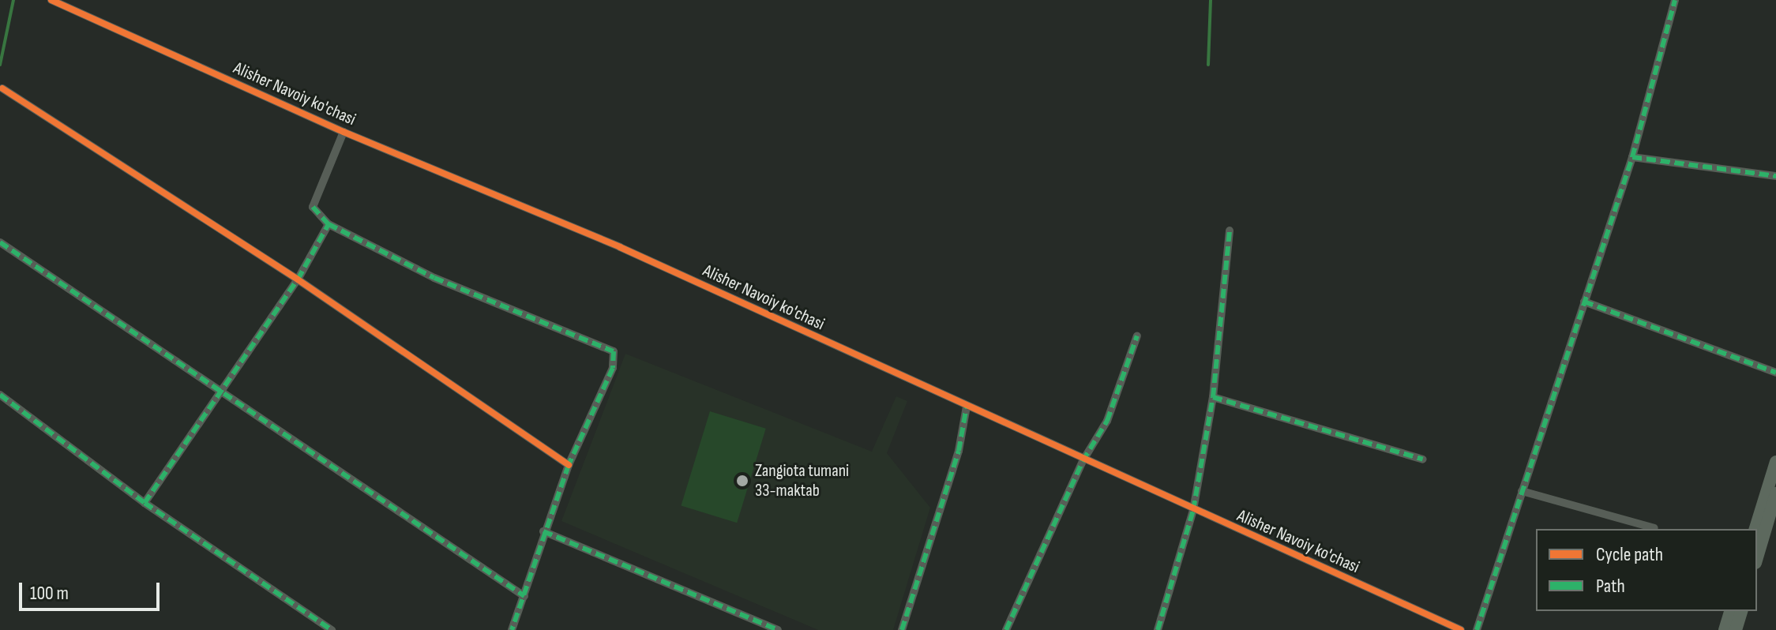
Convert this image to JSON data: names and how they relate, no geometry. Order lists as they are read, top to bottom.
{
  "streets": {
    "street": ["Alisher Navoiy ko'chasi"]
  },
  "places": ["Zangiota tumani 33-maktab"],
  "legend": ["Cycle path", "Path"],
  "scale_bar": "100 m"
}
